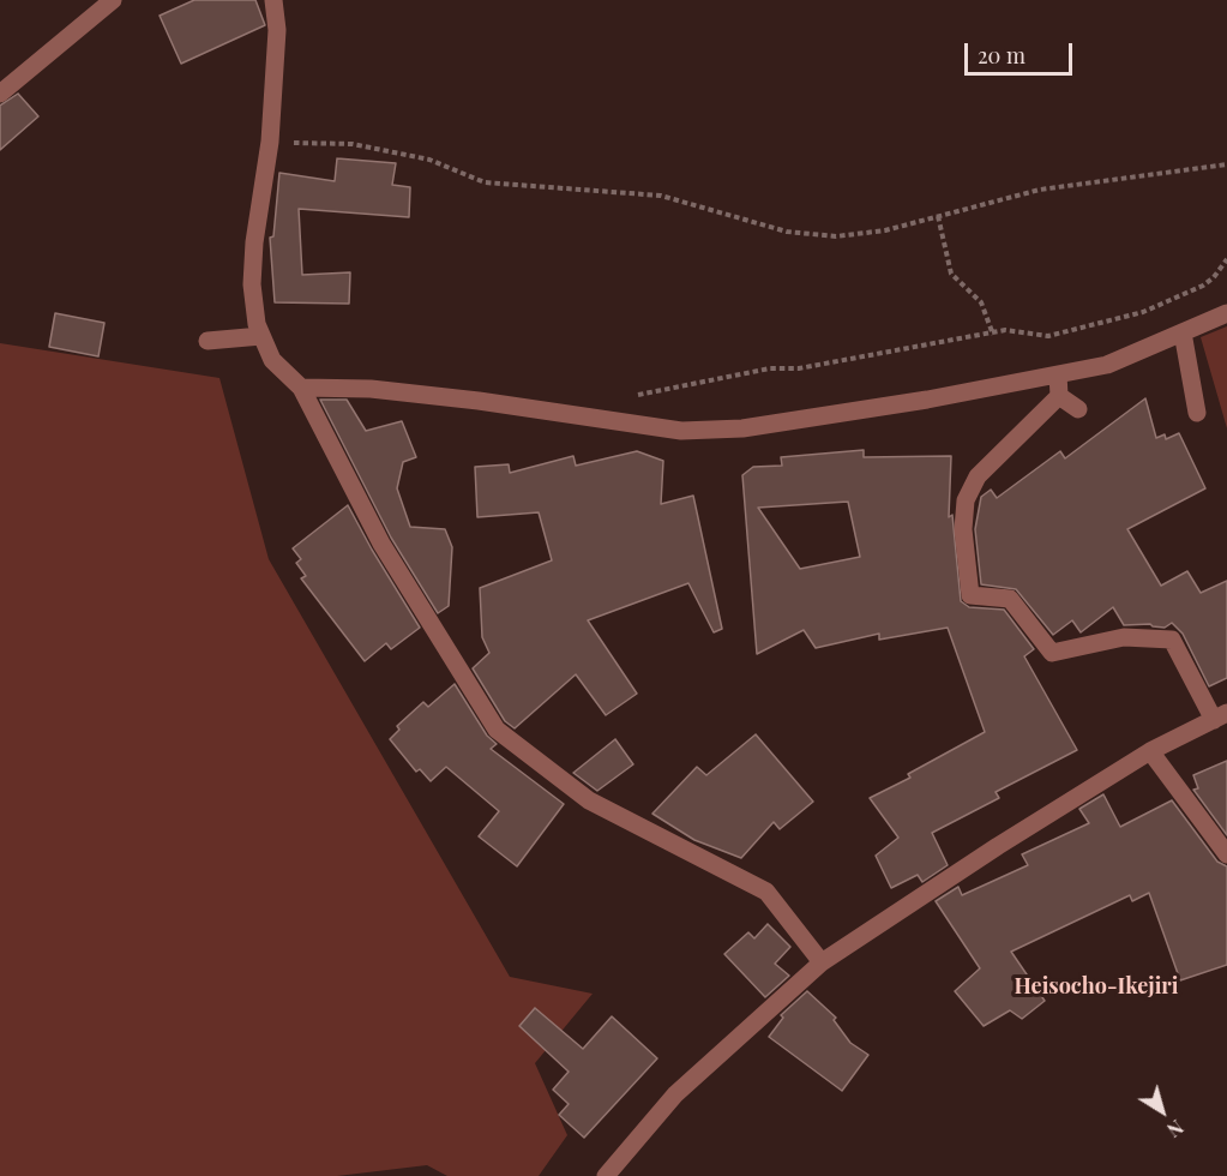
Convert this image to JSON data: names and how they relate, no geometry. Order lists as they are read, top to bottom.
{
  "districts": ["Heisocho-Ikejiri"],
  "scale_bar": "20 m",
  "north": "bottom right"
}
